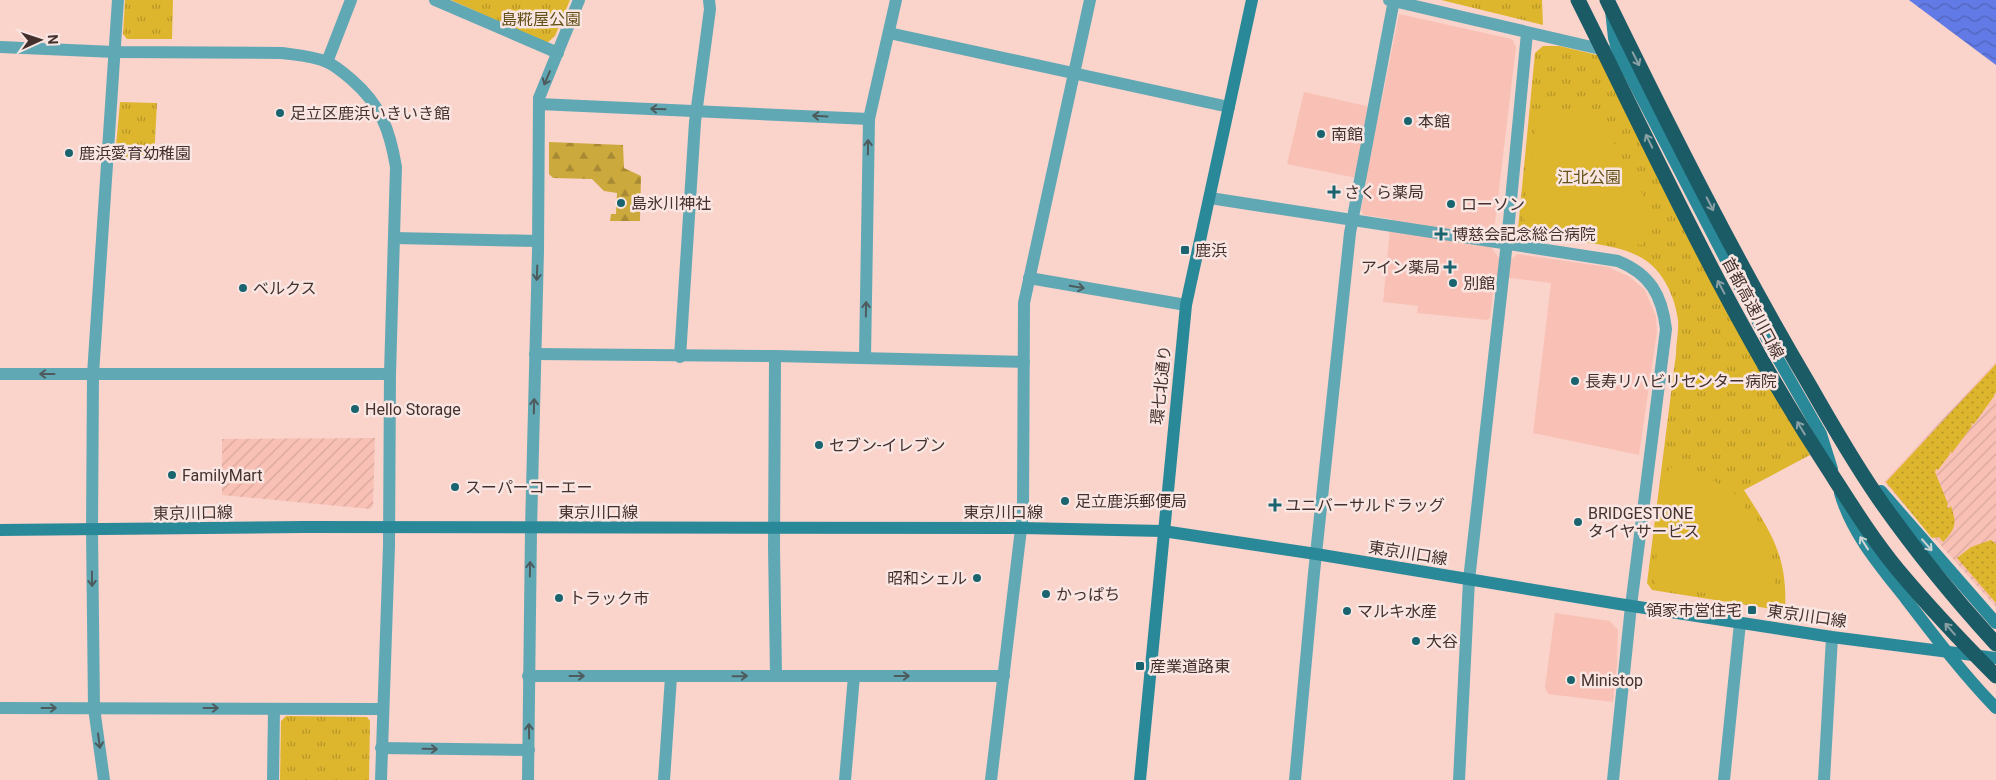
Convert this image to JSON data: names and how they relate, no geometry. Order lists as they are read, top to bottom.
{
  "streets": {
    "highway": ["首都高速川口線"],
    "main road": ["環七北通り", "東京川口線"]
  },
  "crossings": [
    ["環七北通り", "東京川口線"]
  ],
  "parks": ["島糀屋公園", "江北公園"],
  "places": {
    "other": [
      "足立区鹿浜いきいき館",
      "本館",
      "南館",
      "鹿浜愛育幼稚園",
      "島氷川神社",
      "ローソン",
      "別館",
      "ベルクス",
      "長寿リハビリセンター病院",
      "Hello Storage",
      "セブン-イレブン",
      "FamilyMart",
      "スーパーコーエー",
      "足立鹿浜郵便局",
      "BRIDGESTONE タイヤサービス",
      "昭和シェル",
      "かっぱち",
      "トラック市",
      "マルキ水産",
      "大谷",
      "Ministop"
    ],
    "health": [
      "さくら薬局",
      "博慈会記念総合病院",
      "アイン薬局",
      "ユニバーサルドラッグ"
    ],
    "transit": ["鹿浜", "領家市営住宅", "産業道路東"]
  },
  "north": "right"
}
